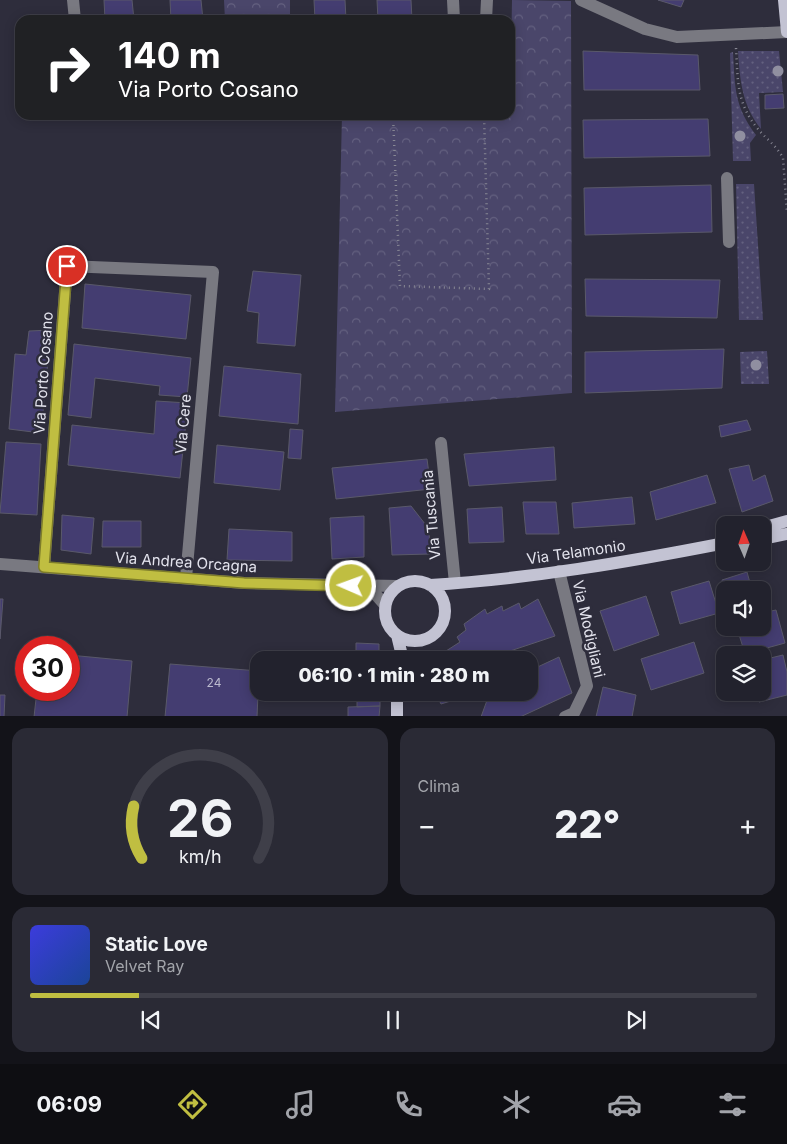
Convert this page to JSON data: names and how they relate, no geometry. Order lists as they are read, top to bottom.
{
  "streets": {
    "main road": ["Via Telamonio"],
    "street": [
      "Via Porto Cosano",
      "Via Cere",
      "Via Tuscania",
      "Via Andrea Orcagna",
      "Via Modigliani"
    ]
  },
  "crossings": [
    ["Via Porto Cosano", "Via Cere"],
    ["Via Porto Cosano", "Via Andrea Orcagna"],
    ["Via Cere", "Via Andrea Orcagna"],
    ["Via Tuscania", "Via Telamonio"],
    ["Via Telamonio", "Via Modigliani"]
  ],
  "house_numbers": ["24"],
  "north": "top",
  "page": {
    "turn": ["140 m", "Via Porto Cosano"],
    "limit": "30",
    "trip": "06:10 · 1 min · 280 m",
    "tile": "Clima",
    "heat": ["−", "22°", "+"],
    "song": ["Static Love", "Velvet Ray"],
    "tabs": "06:09",
    "gauge": ["26", "km/h"]
  }
}
